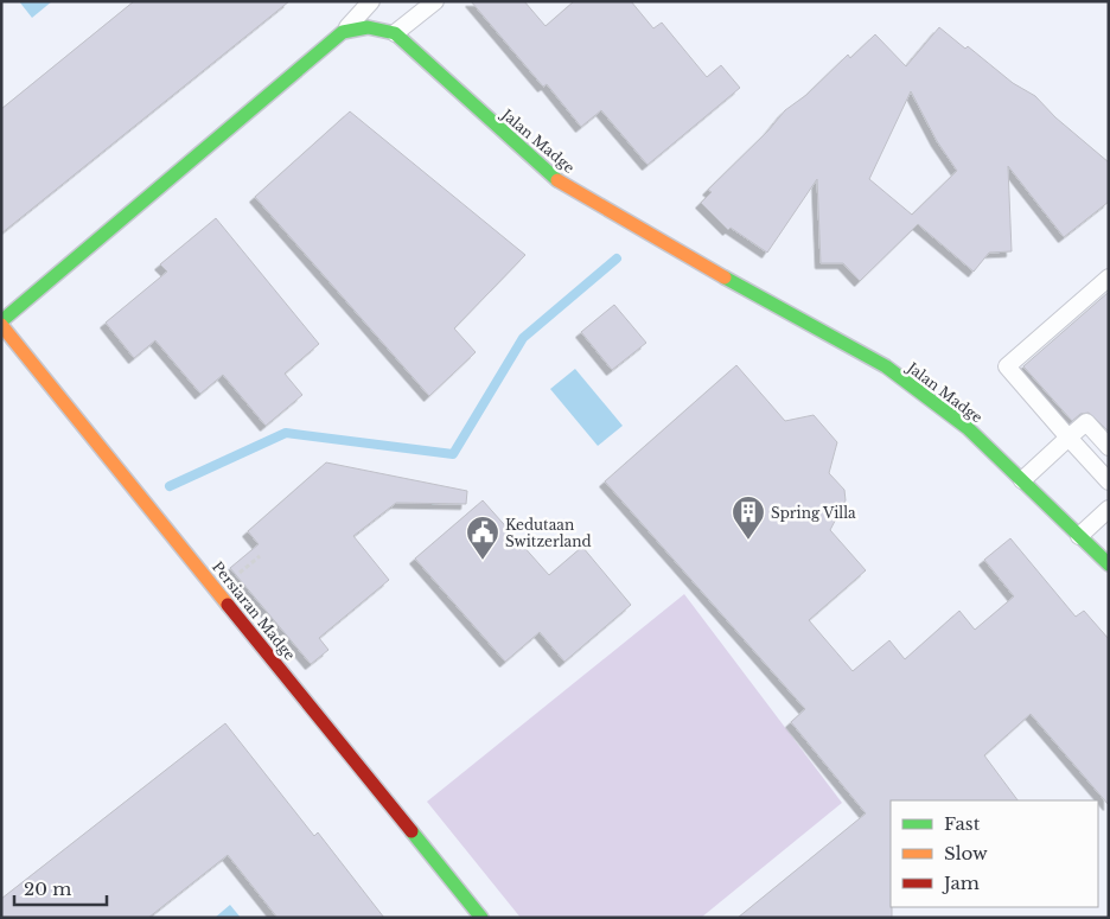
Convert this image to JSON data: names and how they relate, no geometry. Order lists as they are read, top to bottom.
{
  "streets": {
    "street": ["Jalan Madge", "Persiaran Madge"]
  },
  "places": {
    "building": ["Spring Villa"],
    "public building": ["Kedutaan Switzerland"]
  },
  "legend": ["Fast", "Slow", "Jam"],
  "scale_bar": "20 m"
}
